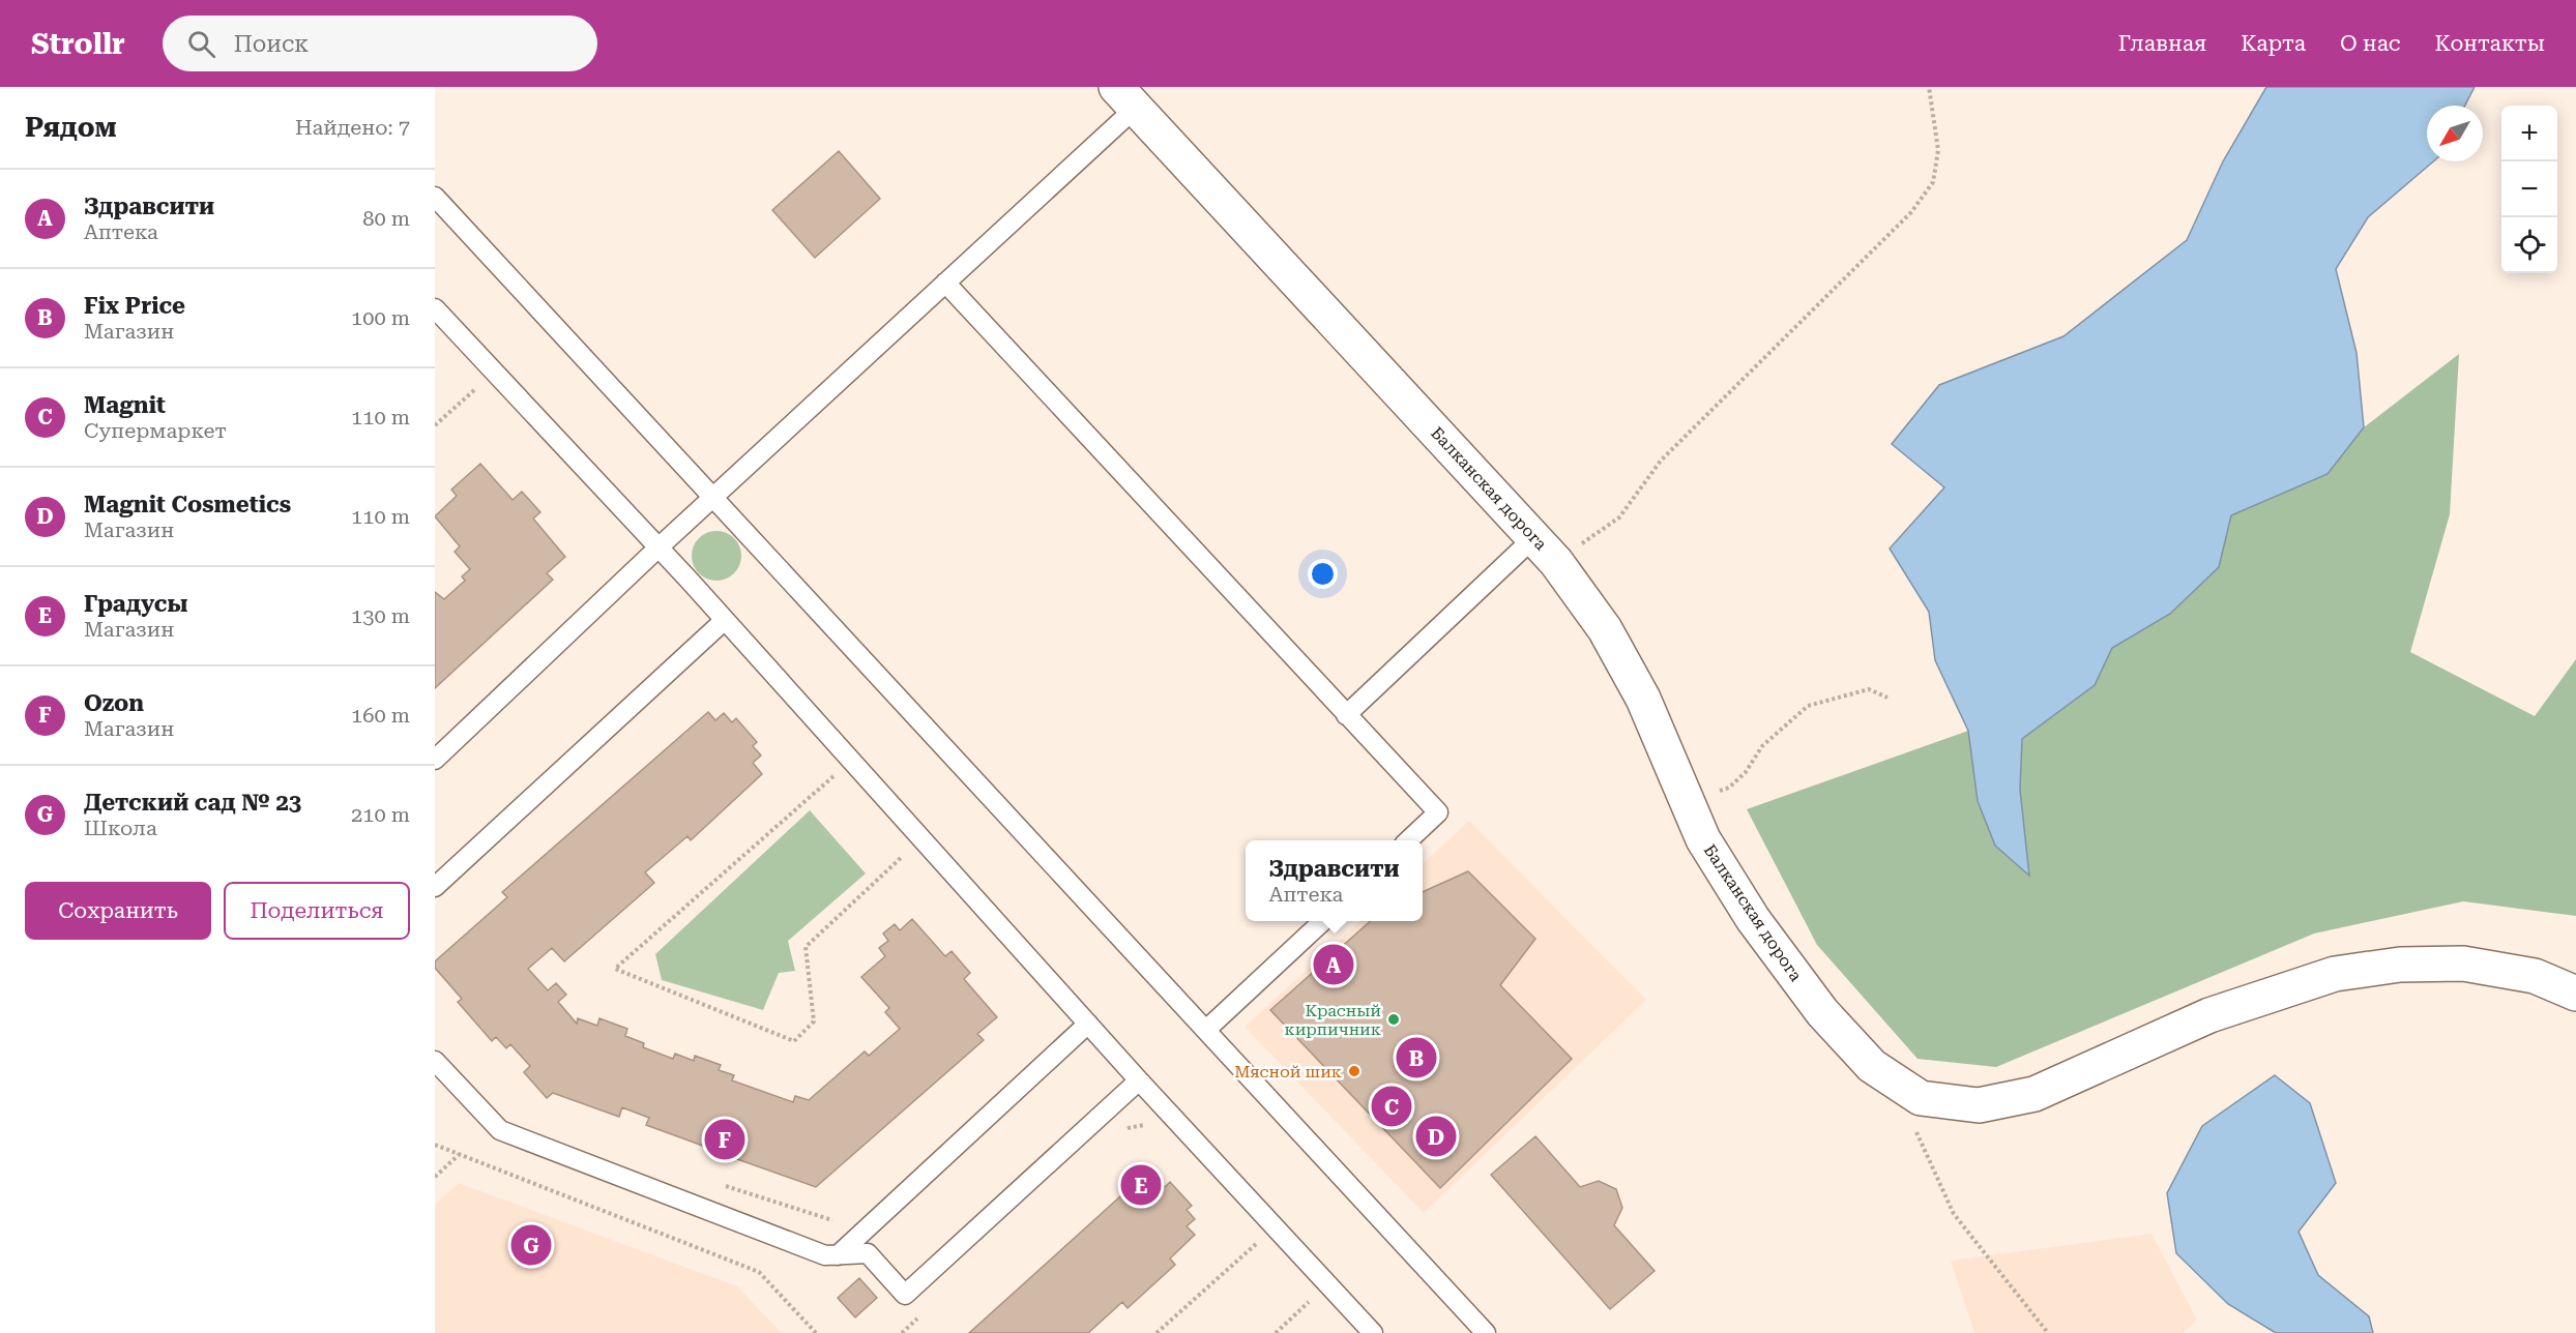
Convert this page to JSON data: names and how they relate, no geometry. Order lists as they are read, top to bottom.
{
  "streets": {
    "street": ["Балканская дорога"]
  },
  "places": ["Красный кирпичник", "Мясной шик"],
  "north": "bottom left",
  "page": {
    "header": "Strollr",
    "search": "Поиск",
    "nav": [
      "Главная",
      "Карта",
      "О нас",
      "Контакты"
    ],
    "heading": ["Рядом", "Найдено: 7"],
    "map_buttons": ["+", "−"],
    "list": [
      {
        "mark": "A",
        "name": "Здравсити",
        "note": "Аптека",
        "value": "80 m"
      },
      {
        "mark": "B",
        "name": "Fix Price",
        "note": "Магазин",
        "value": "100 m"
      },
      {
        "mark": "C",
        "name": "Magnit",
        "note": "Супермаркет",
        "value": "110 m"
      },
      {
        "mark": "D",
        "name": "Magnit Cosmetics",
        "note": "Магазин",
        "value": "110 m"
      },
      {
        "mark": "E",
        "name": "Градусы",
        "note": "Магазин",
        "value": "130 m"
      },
      {
        "mark": "F",
        "name": "Ozon",
        "note": "Магазин",
        "value": "160 m"
      },
      {
        "mark": "G",
        "name": "Детский сад № 23",
        "note": "Школа",
        "value": "210 m"
      }
    ],
    "popup": ["Здравсити", "Аптека"],
    "buttons": ["Сохранить", "Поделиться"],
    "pins": [
      "A",
      "B",
      "C",
      "D",
      "F",
      "E",
      "G"
    ]
  }
}
